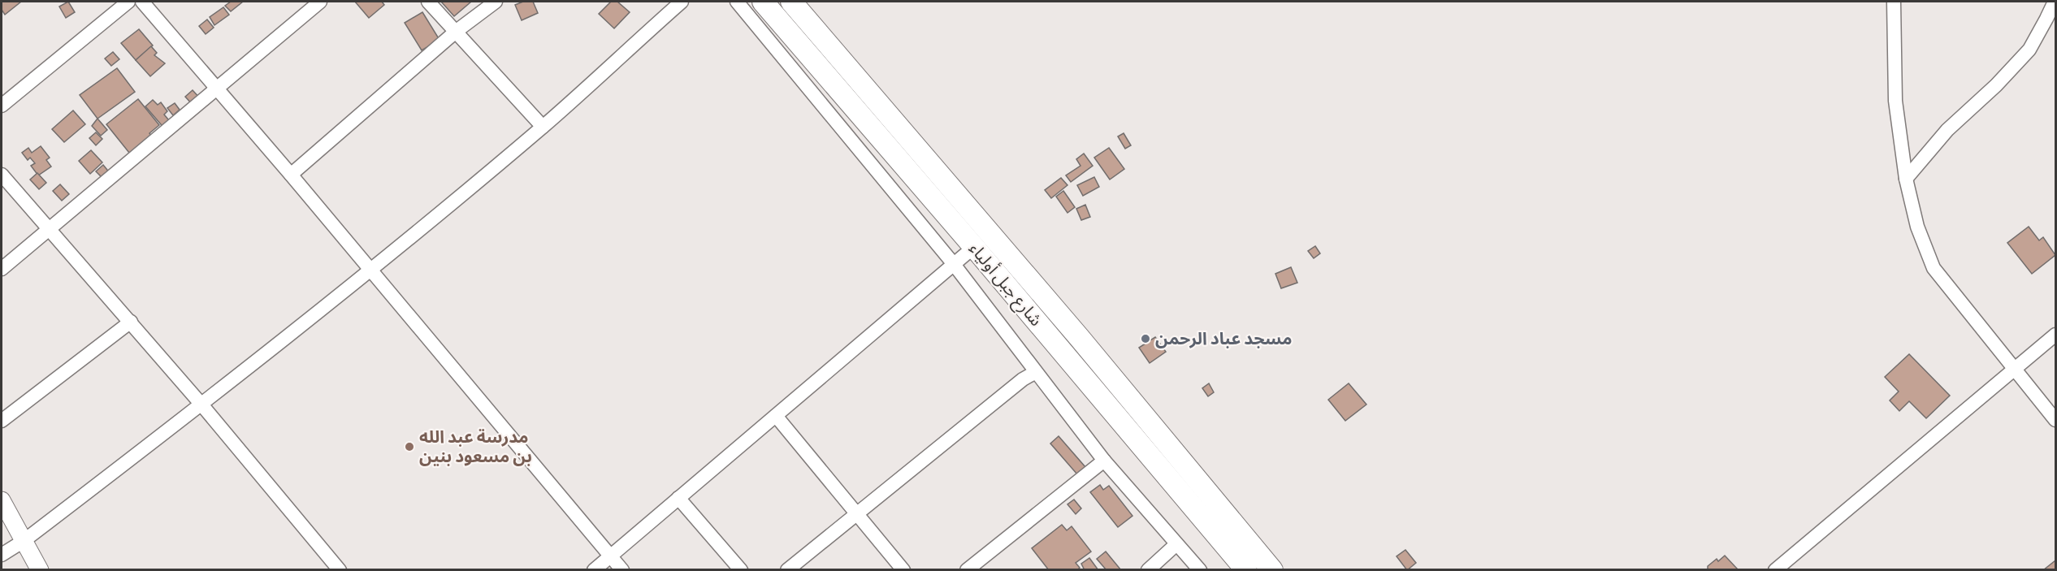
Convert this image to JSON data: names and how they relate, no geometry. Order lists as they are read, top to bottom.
{
  "streets": {
    "main road": ["شارع جبل أولياء"]
  },
  "places": ["مسجد عباد الرحمن", "مدرسة عبد الله بن مسعود بنين"]
}
